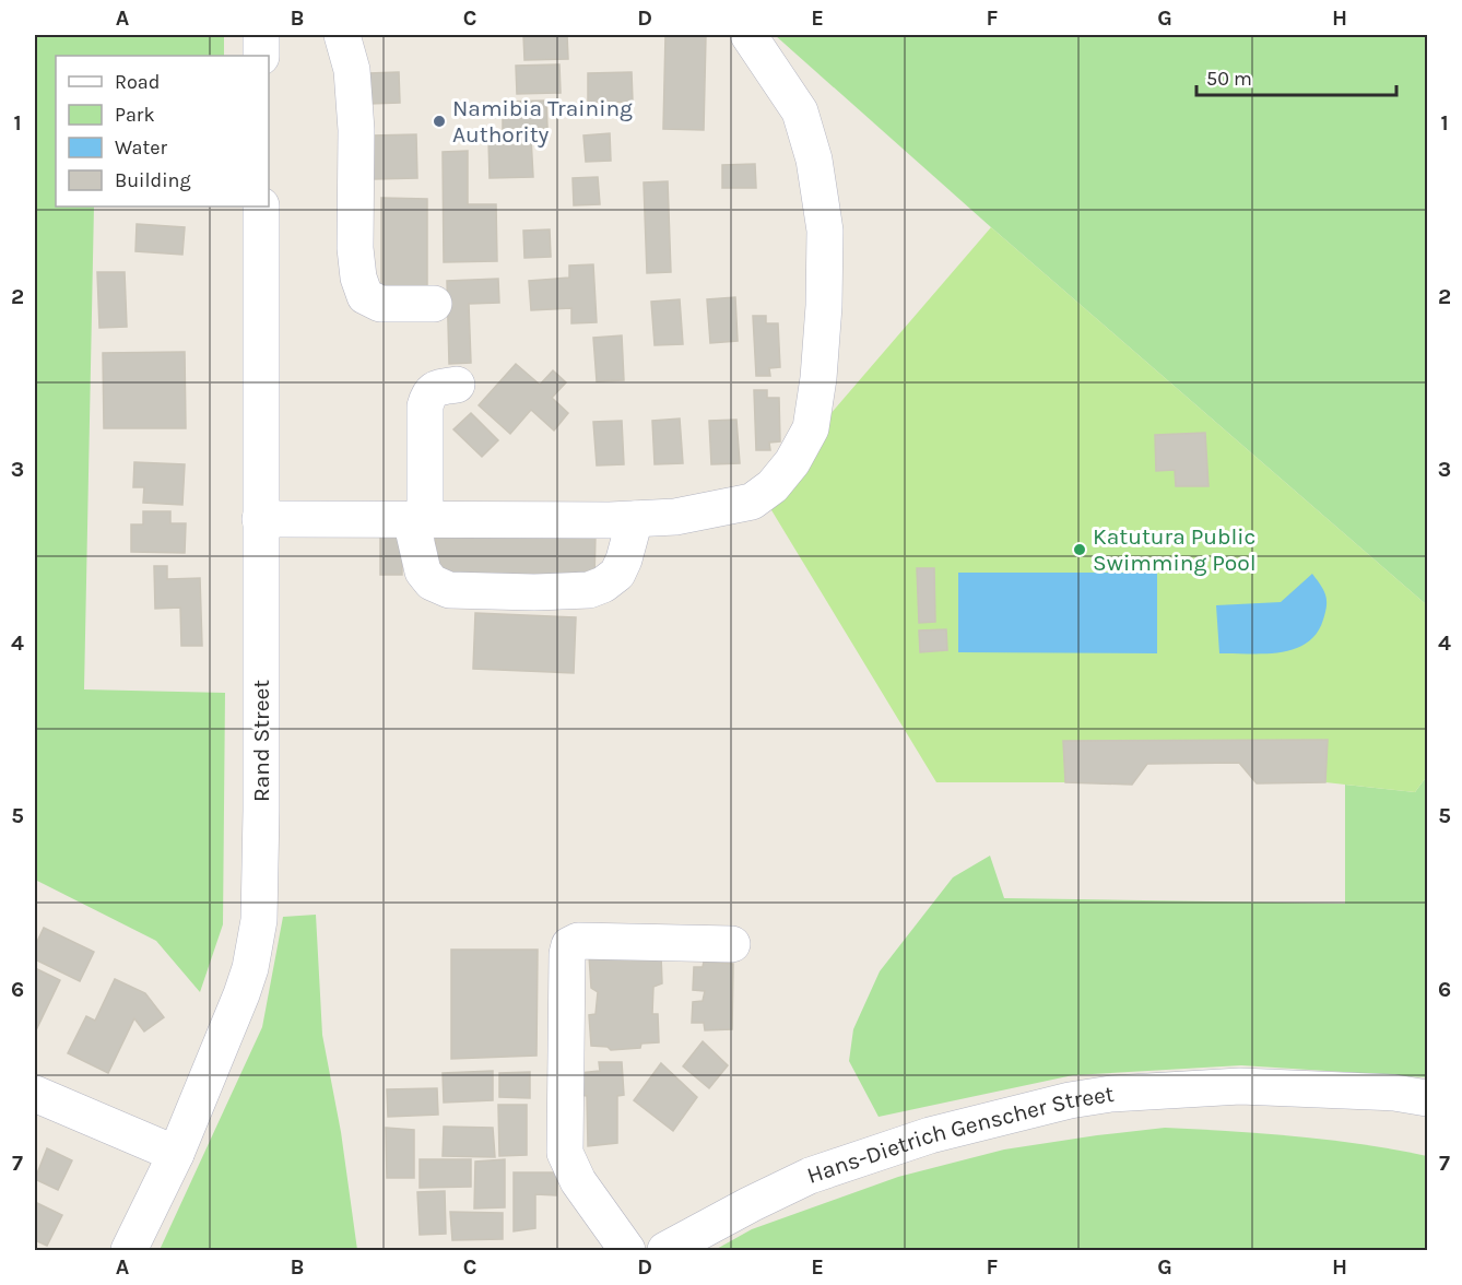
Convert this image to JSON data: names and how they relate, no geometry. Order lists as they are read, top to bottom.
{
  "streets": {
    "street": ["Rand Street", "Hans-Dietrich Genscher Street"]
  },
  "places": ["Namibia Training Authority", "Katutura Public Swimming Pool"],
  "legend": [
    "Road",
    "Park",
    "Water",
    "Building"
  ],
  "scale_bar": "50 m",
  "grid": {
    "columns": [
      "A",
      "B",
      "C",
      "D",
      "E",
      "F",
      "G",
      "H"
    ],
    "rows": [
      "1",
      "2",
      "3",
      "4",
      "5",
      "6",
      "7"
    ]
  }
}
